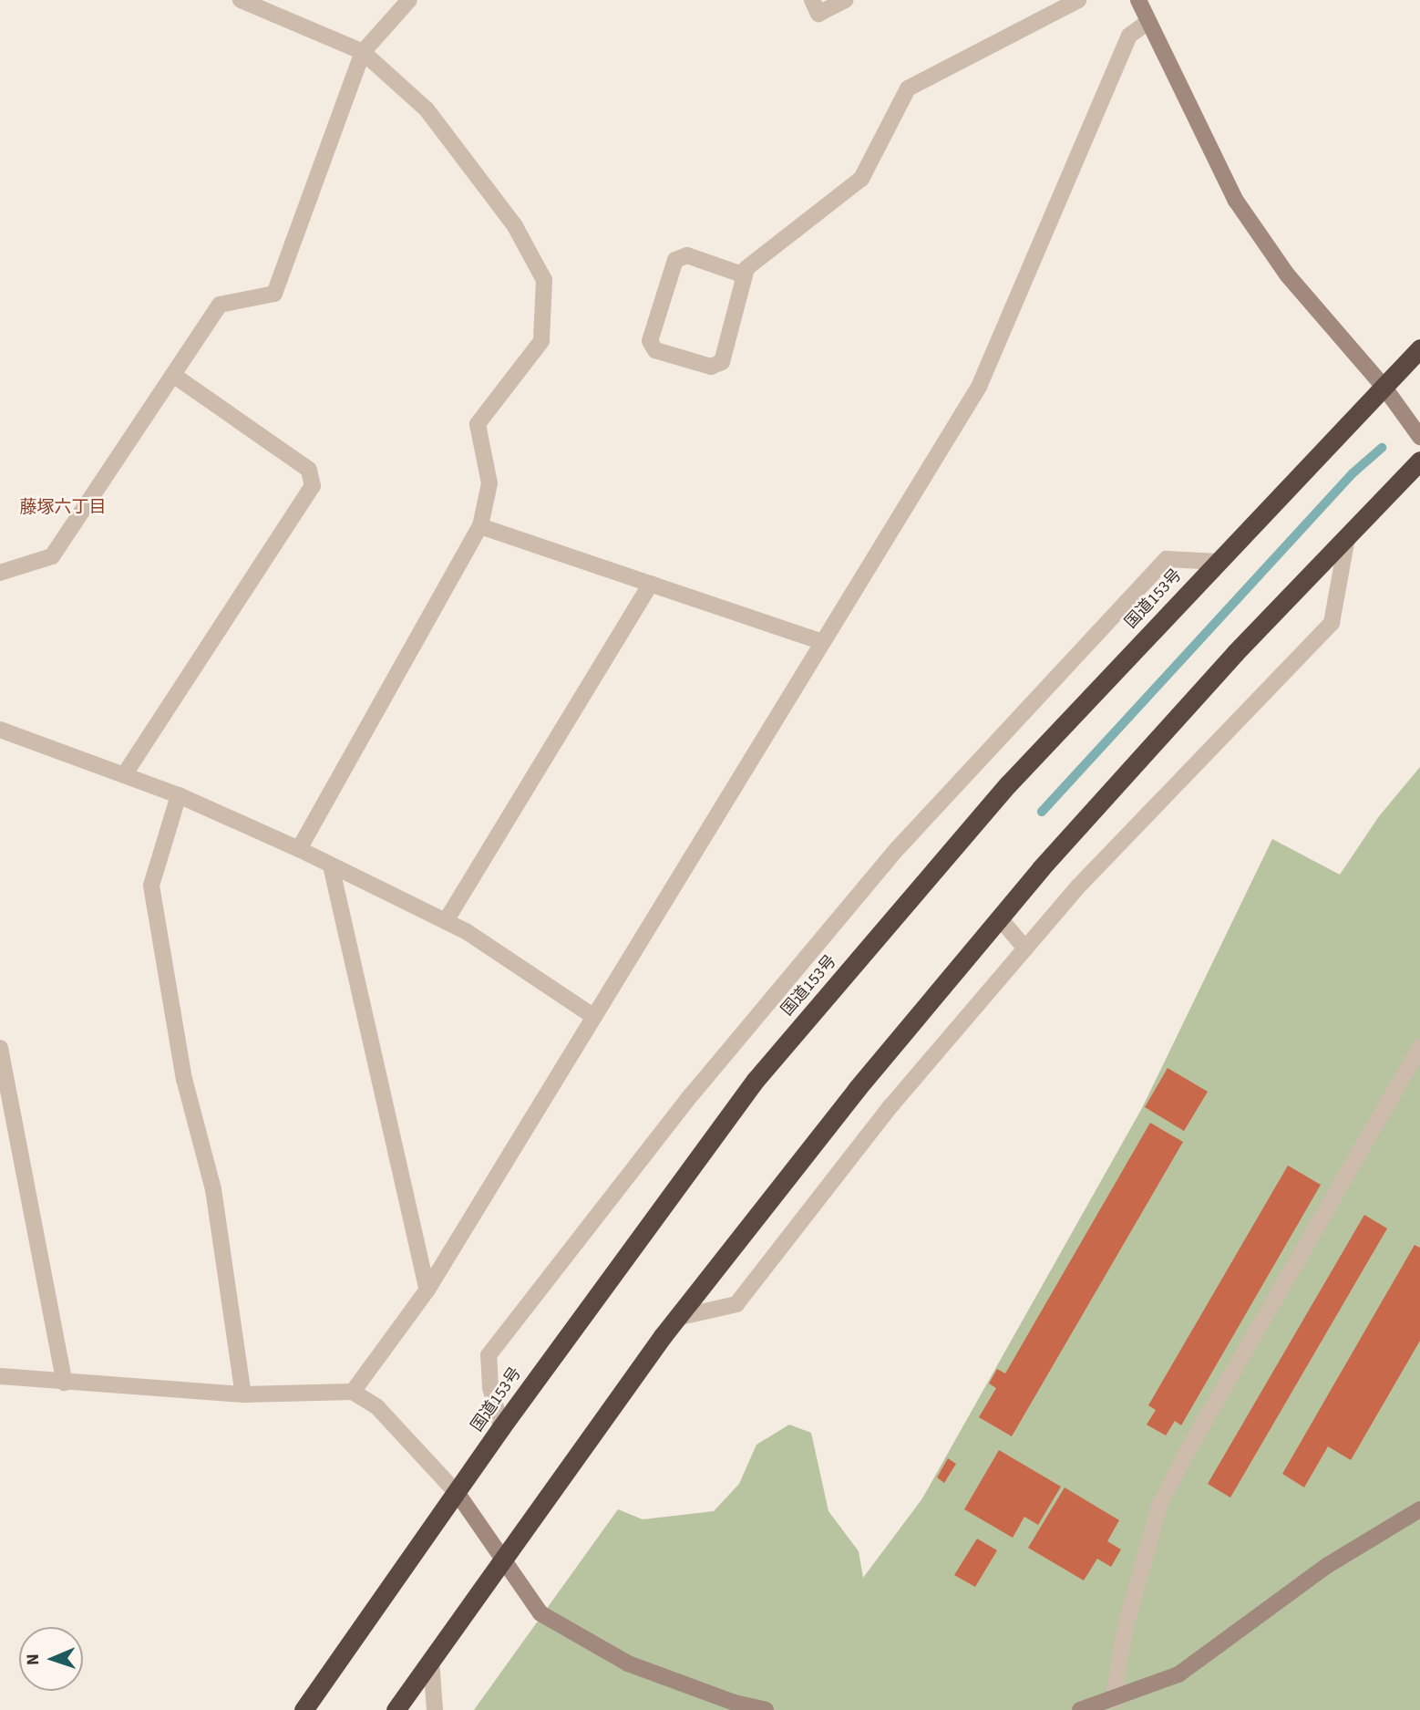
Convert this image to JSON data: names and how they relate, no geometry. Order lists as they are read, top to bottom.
{
  "streets": {
    "highway": ["国道153号"]
  },
  "districts": ["藤塚六丁目"],
  "north": "left"
}
